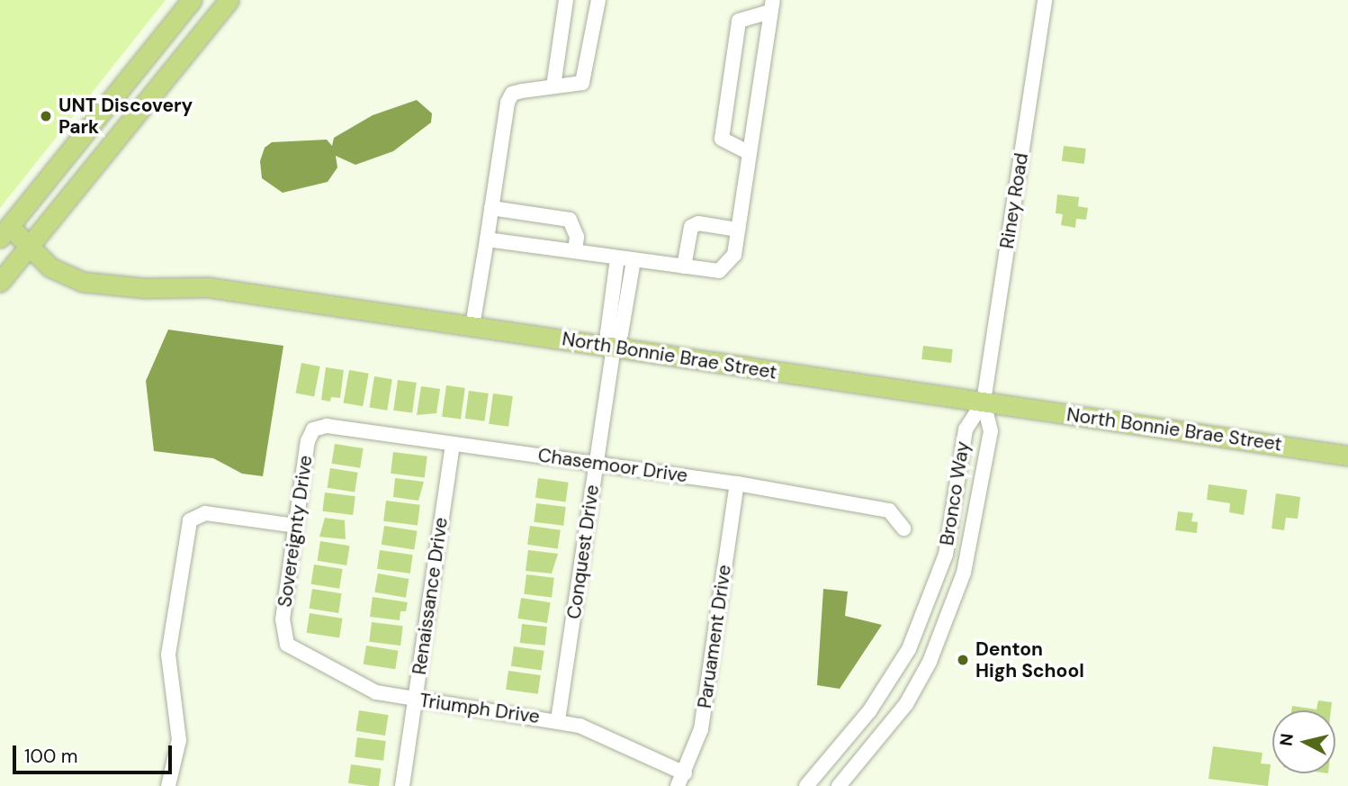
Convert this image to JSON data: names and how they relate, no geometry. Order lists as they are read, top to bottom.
{
  "streets": {
    "main road": ["North Bonnie Brae Street"],
    "street": [
      "Riney Road",
      "Chasemoor Drive",
      "Bronco Way",
      "Sovereignty Drive",
      "Conquest Drive",
      "Renaissance Drive",
      "Paruament Drive",
      "Triumph Drive"
    ]
  },
  "crossings": [
    ["Riney Road", "North Bonnie Brae Street"],
    ["Riney Road", "Bronco Way"],
    ["North Bonnie Brae Street", "Bronco Way"],
    ["North Bonnie Brae Street", "Conquest Drive"],
    ["Chasemoor Drive", "Sovereignty Drive"],
    ["Chasemoor Drive", "Conquest Drive"],
    ["Chasemoor Drive", "Renaissance Drive"],
    ["Chasemoor Drive", "Paruament Drive"],
    ["Sovereignty Drive", "Triumph Drive"],
    ["Conquest Drive", "Triumph Drive"],
    ["Renaissance Drive", "Triumph Drive"],
    ["Paruament Drive", "Triumph Drive"]
  ],
  "places": ["UNT Discovery Park", "Denton High School"],
  "scale_bar": "100 m",
  "north": "left"
}
